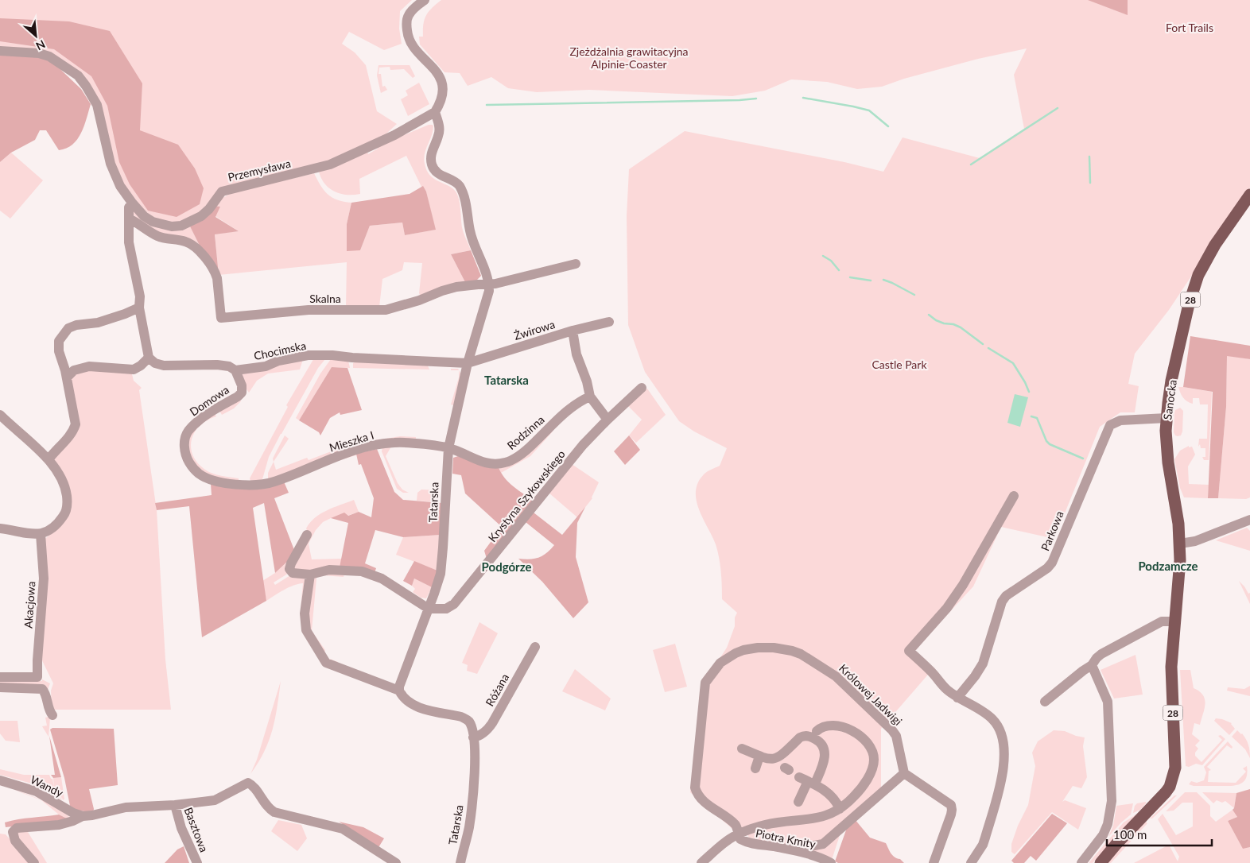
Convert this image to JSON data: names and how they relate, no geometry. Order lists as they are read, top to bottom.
{
  "streets": {
    "main road": ["28", "Sanocka"],
    "street": [
      "Przemysława",
      "Skalna",
      "Żwirowa",
      "Chocimska",
      "Domowa",
      "Rodzinna",
      "Mieszka I",
      "Krystyna Szykowskiego",
      "Tatarska",
      "Parkowa",
      "Akacjowa",
      "Różana",
      "Królowej Jadwigi",
      "Wandy",
      "Basztowa",
      "Piotra Kmity"
    ]
  },
  "crossings": [
    ["Skalna", "Tatarska"],
    ["28", "Sanocka"],
    ["Żwirowa", "Chocimska"],
    ["Żwirowa", "Tatarska"],
    ["Chocimska", "Domowa"],
    ["Chocimska", "Tatarska"],
    ["Sanocka", "Parkowa"],
    ["Domowa", "Mieszka I"],
    ["Rodzinna", "Mieszka I"],
    ["Rodzinna", "Tatarska"],
    ["Mieszka I", "Tatarska"],
    ["Krystyna Szykowskiego", "Tatarska"],
    ["Tatarska", "Różana"],
    ["Królowej Jadwigi", "Piotra Kmity"]
  ],
  "districts": ["Tatarska", "Podzamcze", "Podgórze"],
  "parks": ["Fort Trails", "Zjeżdżalnia grawitacyjna Alpinie-Coaster", "Castle Park"],
  "scale_bar": "100 m",
  "north": "bottom right"
}
